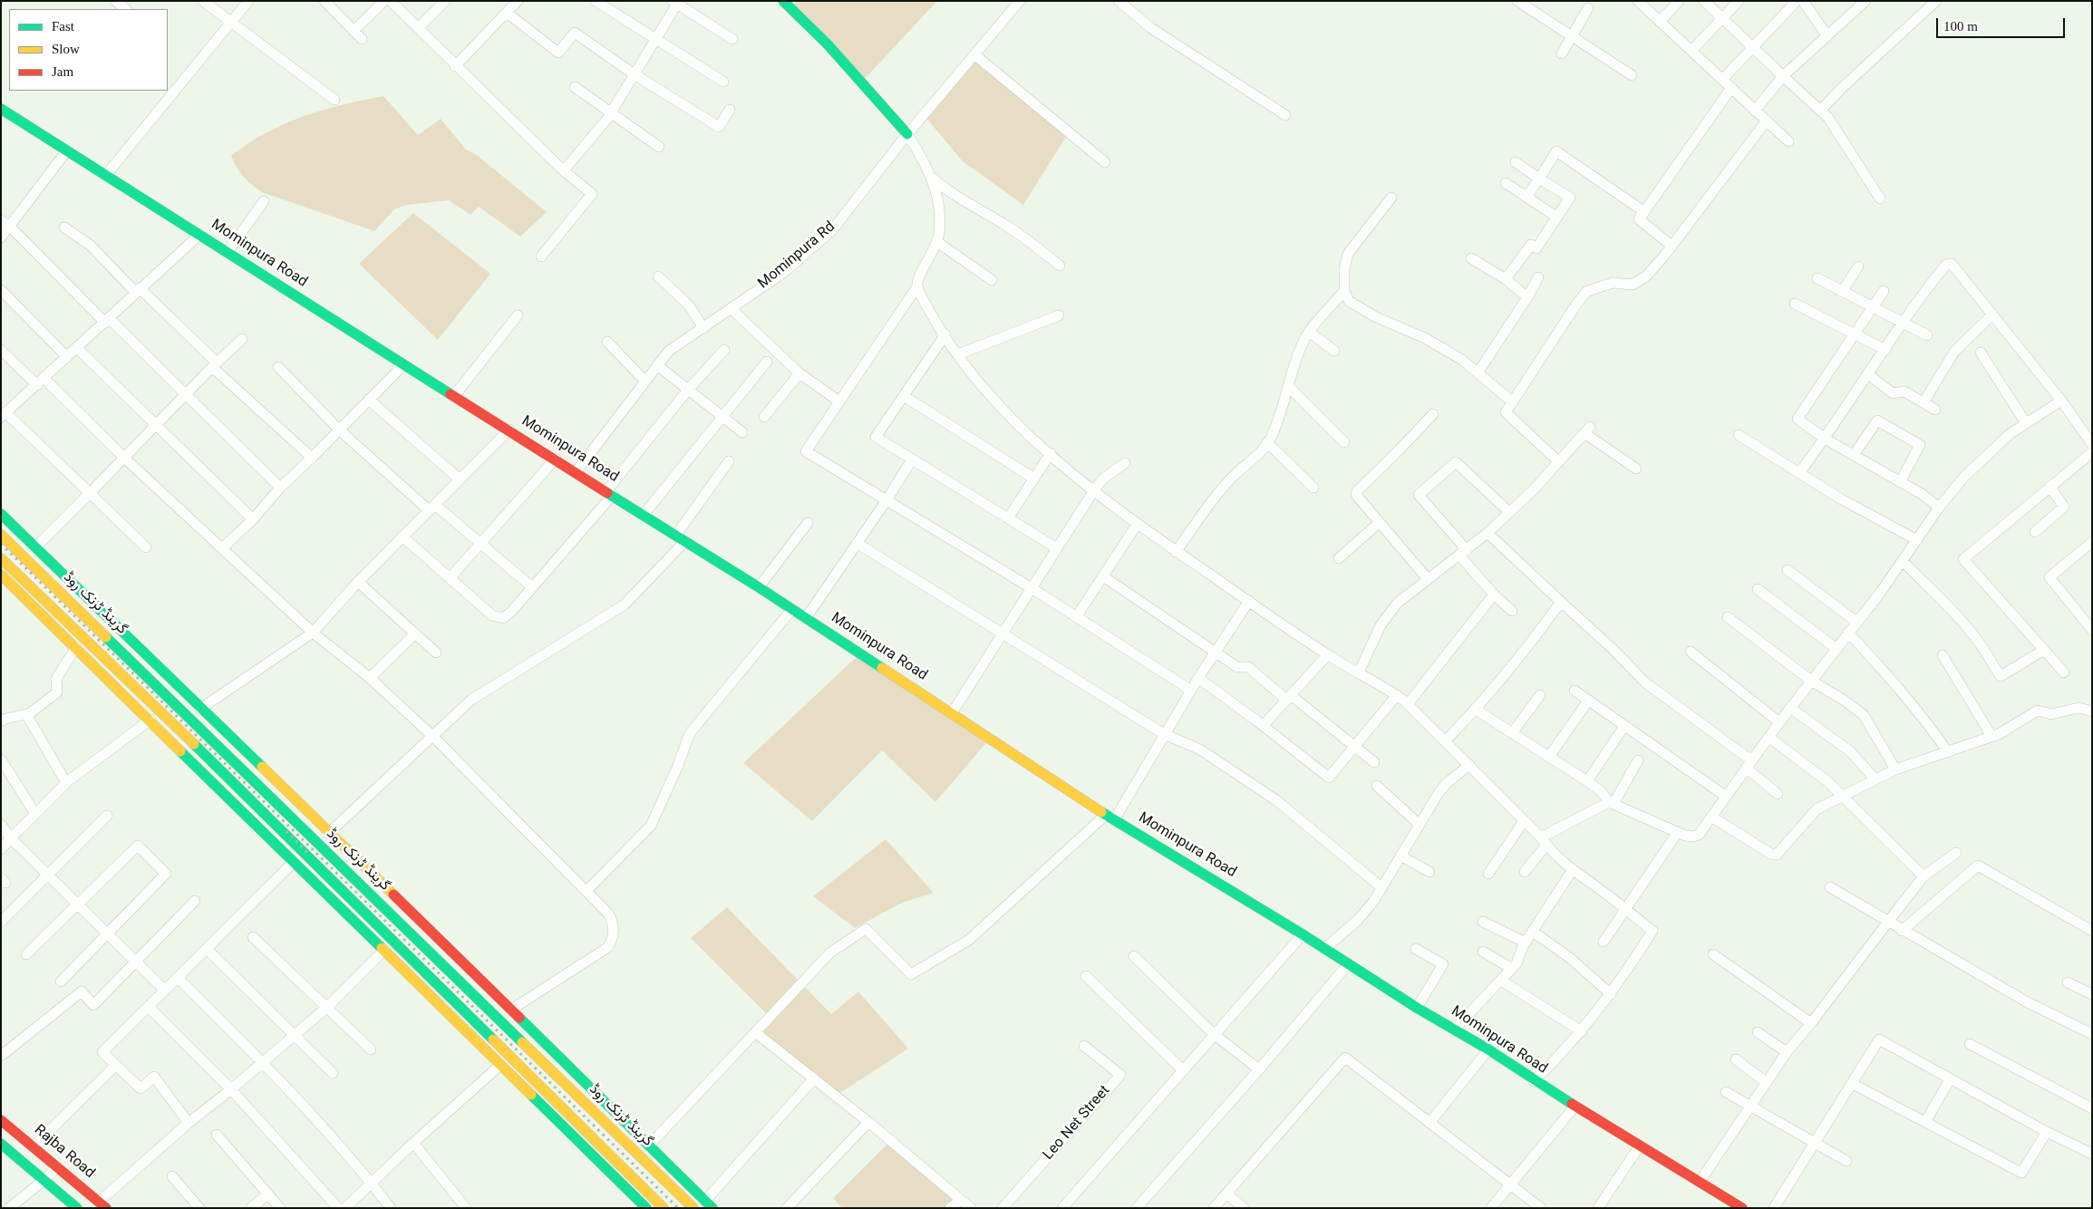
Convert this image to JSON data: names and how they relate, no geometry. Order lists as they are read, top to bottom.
{
  "streets": {
    "main road": ["Mominpura Road", "گرینڈ ٹرنک روڈ", "Rajba Road"],
    "street": ["Mominpura Rd", "Leo Net Street"]
  },
  "crossings": [
    ["Mominpura Road", "Mominpura Rd"]
  ],
  "legend": ["Fast", "Slow", "Jam"],
  "scale_bar": "100 m"
}
